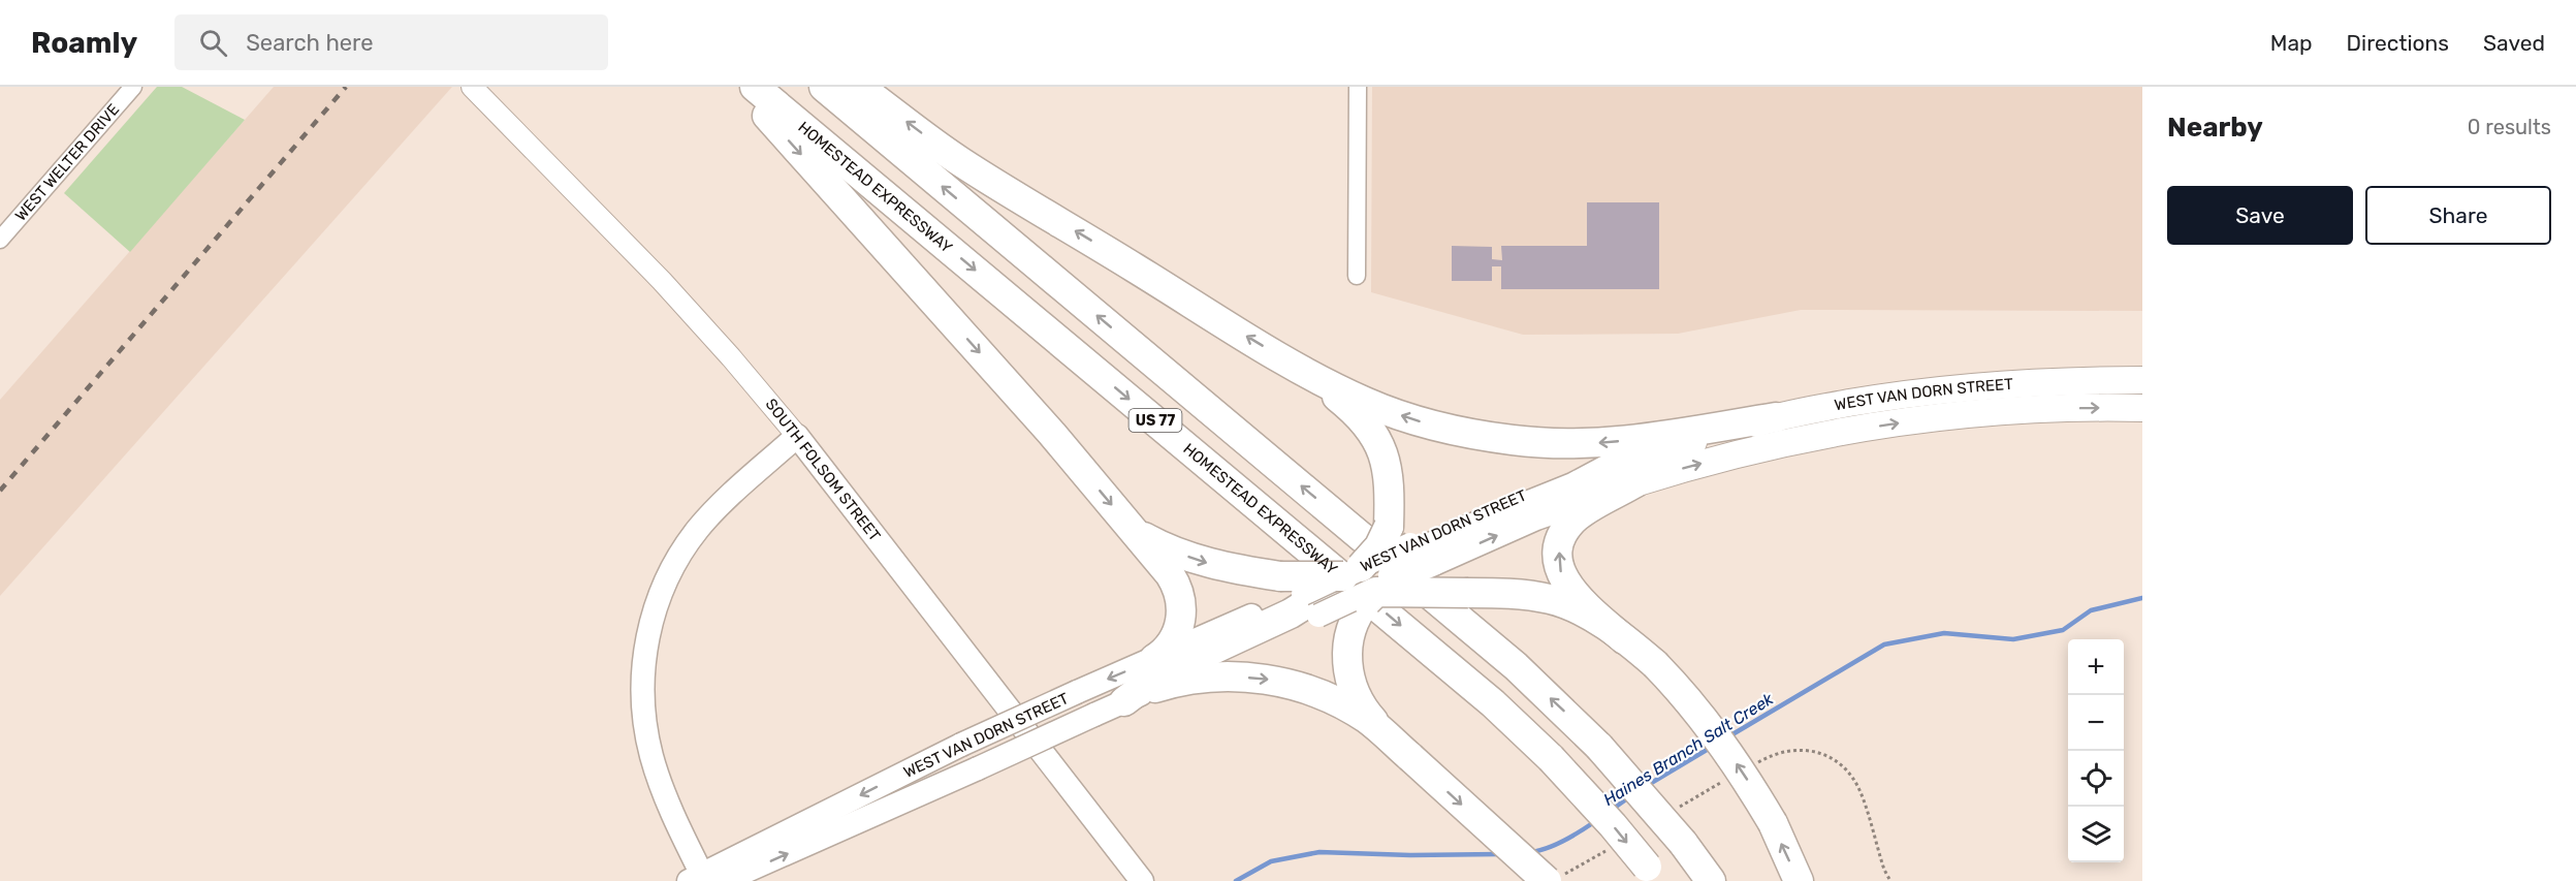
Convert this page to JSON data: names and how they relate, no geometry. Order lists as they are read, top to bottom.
{
  "streets": {
    "highway": ["HOMESTEAD EXPRESSWAY", "US 77"],
    "main road": ["WEST VAN DORN STREET", "SOUTH FOLSOM STREET"],
    "street": ["WEST WELTER DRIVE"]
  },
  "water": ["Haines Branch Salt Creek"],
  "page": {
    "header": "Roamly",
    "search": "Search here",
    "nav": ["Map", "Directions", "Saved"],
    "heading": ["Nearby", "0 results"],
    "buttons": ["Save", "Share"],
    "map_buttons": ["+", "−"]
  }
}
